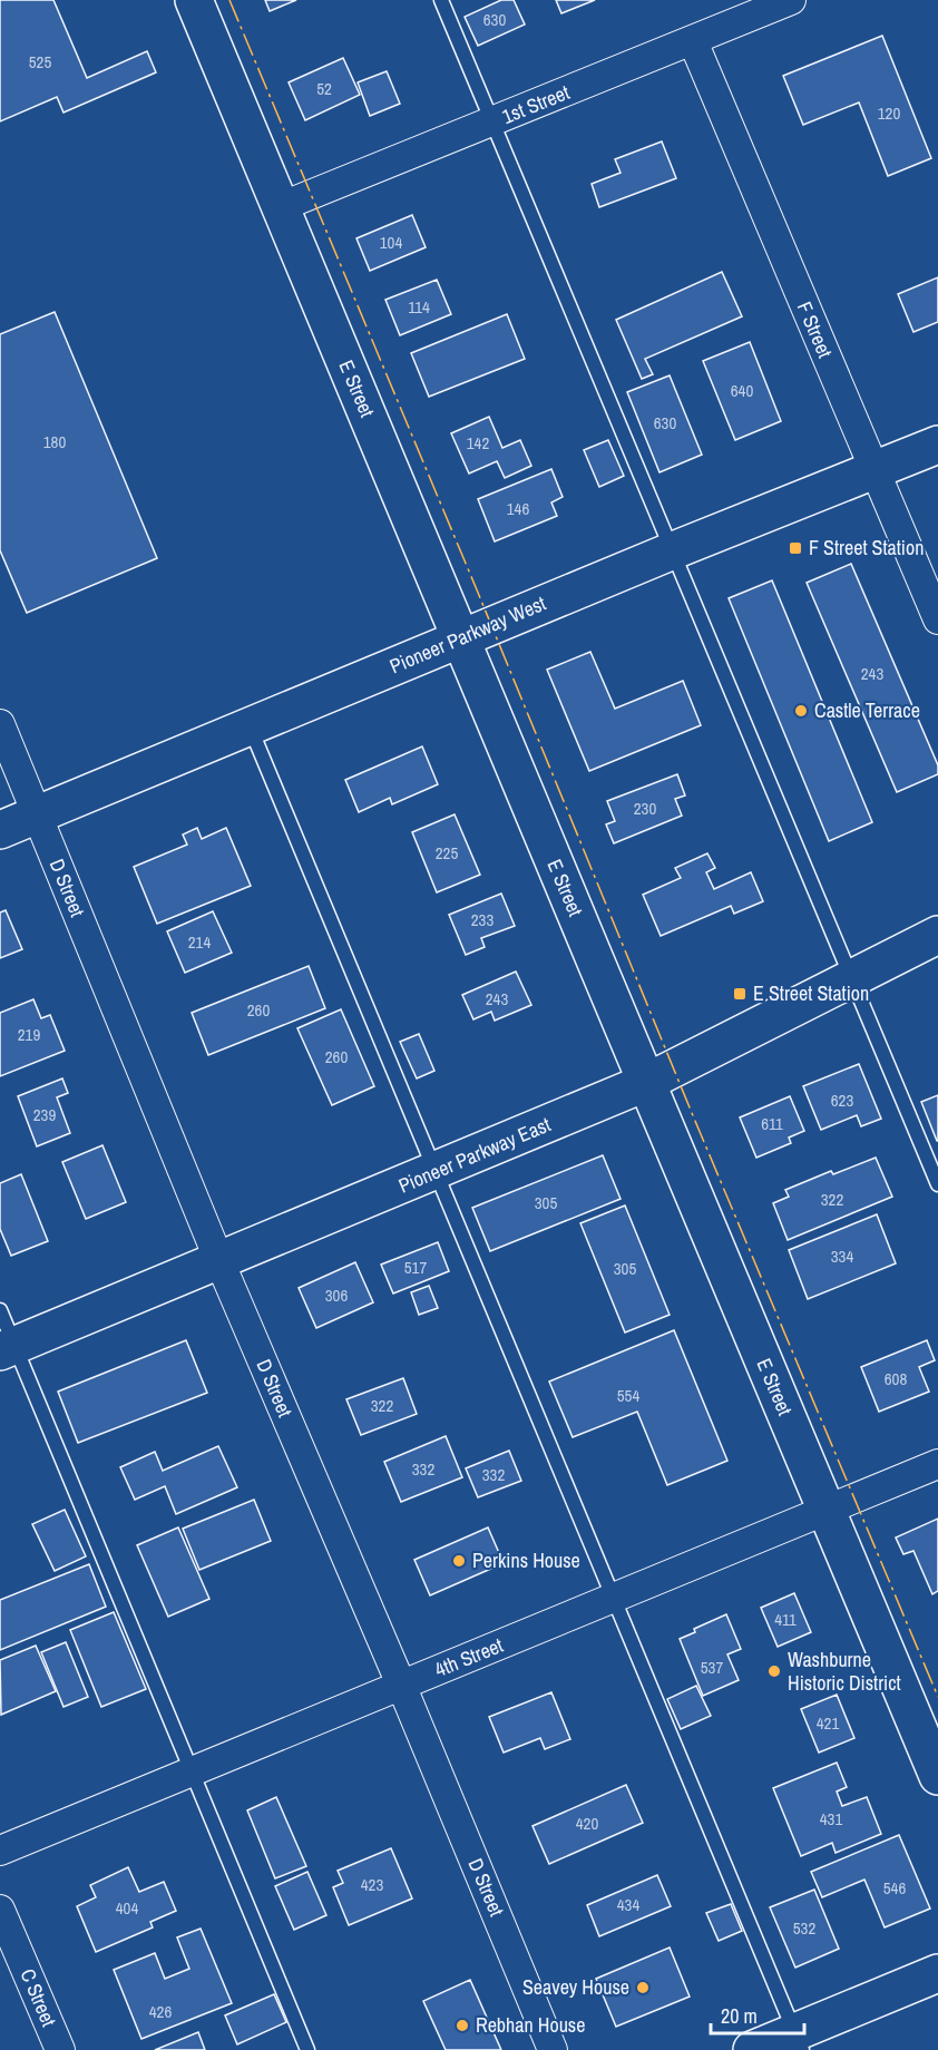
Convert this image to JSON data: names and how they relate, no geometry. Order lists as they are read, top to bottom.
{
  "streets": {
    "street": [
      "1st Street",
      "F Street",
      "E Street",
      "Pioneer Parkway West",
      "D Street",
      "Pioneer Parkway East",
      "4th Street",
      "C Street"
    ]
  },
  "crossings": [
    ["1st Street", "F Street"],
    ["1st Street", "E Street"],
    ["F Street", "Pioneer Parkway West"],
    ["E Street", "Pioneer Parkway West"],
    ["E Street", "Pioneer Parkway East"],
    ["E Street", "4th Street"],
    ["Pioneer Parkway West", "D Street"],
    ["D Street", "Pioneer Parkway East"],
    ["D Street", "4th Street"]
  ],
  "places": {
    "transit": ["F Street Station", "E Street Station"],
    "other": [
      "Castle Terrace",
      "Perkins House",
      "Washburne Historic District",
      "Seavey House",
      "Rebhan House"
    ]
  },
  "house_numbers": [
    "630",
    "525",
    "52",
    "120",
    "104",
    "114",
    "640",
    "630",
    "180",
    "142",
    "146",
    "243",
    "230",
    "225",
    "233",
    "214",
    "243",
    "260",
    "219",
    "260",
    "623",
    "239",
    "611",
    "322",
    "305",
    "334",
    "517",
    "305",
    "306",
    "608",
    "554",
    "322",
    "332",
    "332",
    "411",
    "537",
    "421",
    "431",
    "420",
    "423",
    "546",
    "434",
    "404",
    "532",
    "426"
  ],
  "scale_bar": "20 m"
}
